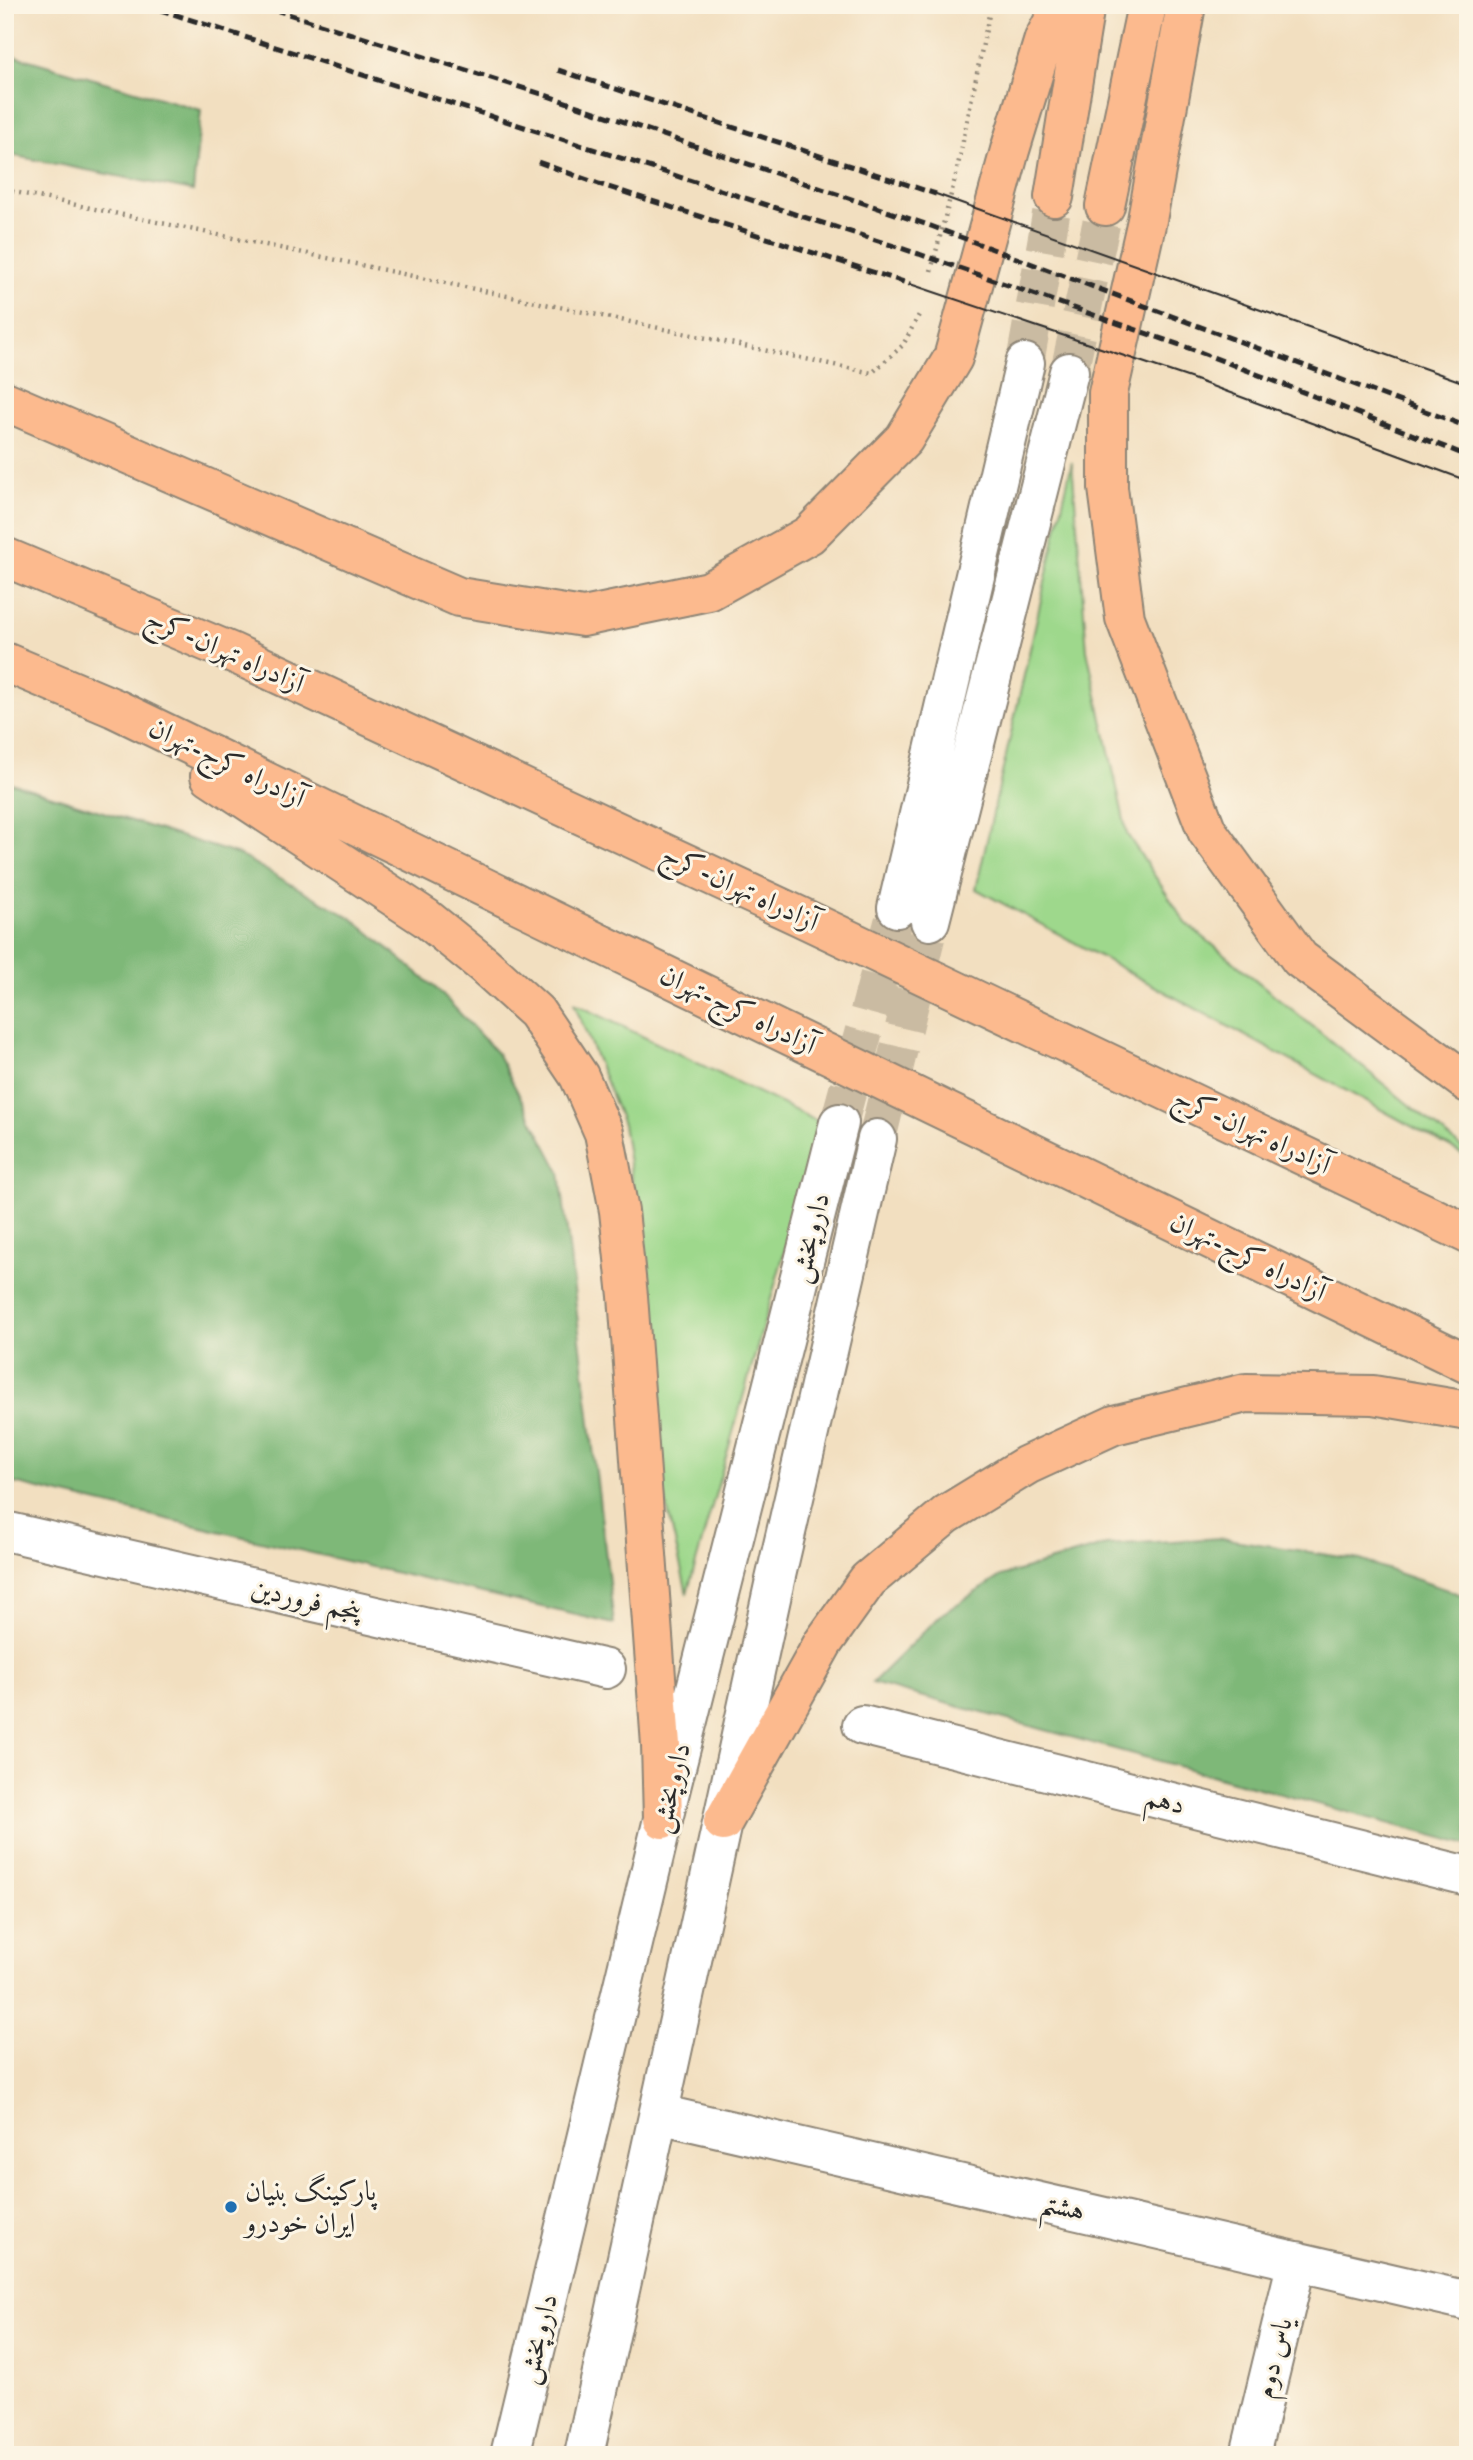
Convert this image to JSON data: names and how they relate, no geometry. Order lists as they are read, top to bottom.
{
  "streets": {
    "main road": ["آزادراه تهران-کرج", "آزادراه کرج-تهران"],
    "street": [
      "داروپخش",
      "پنجم فروردین",
      "دهم",
      "هشتم",
      "یاس دوم"
    ]
  },
  "crossings": [
    ["داروپخش", "هشتم"],
    ["هشتم", "یاس دوم"]
  ],
  "places": ["پارکینگ بنیان ایران خودرو"]
}
